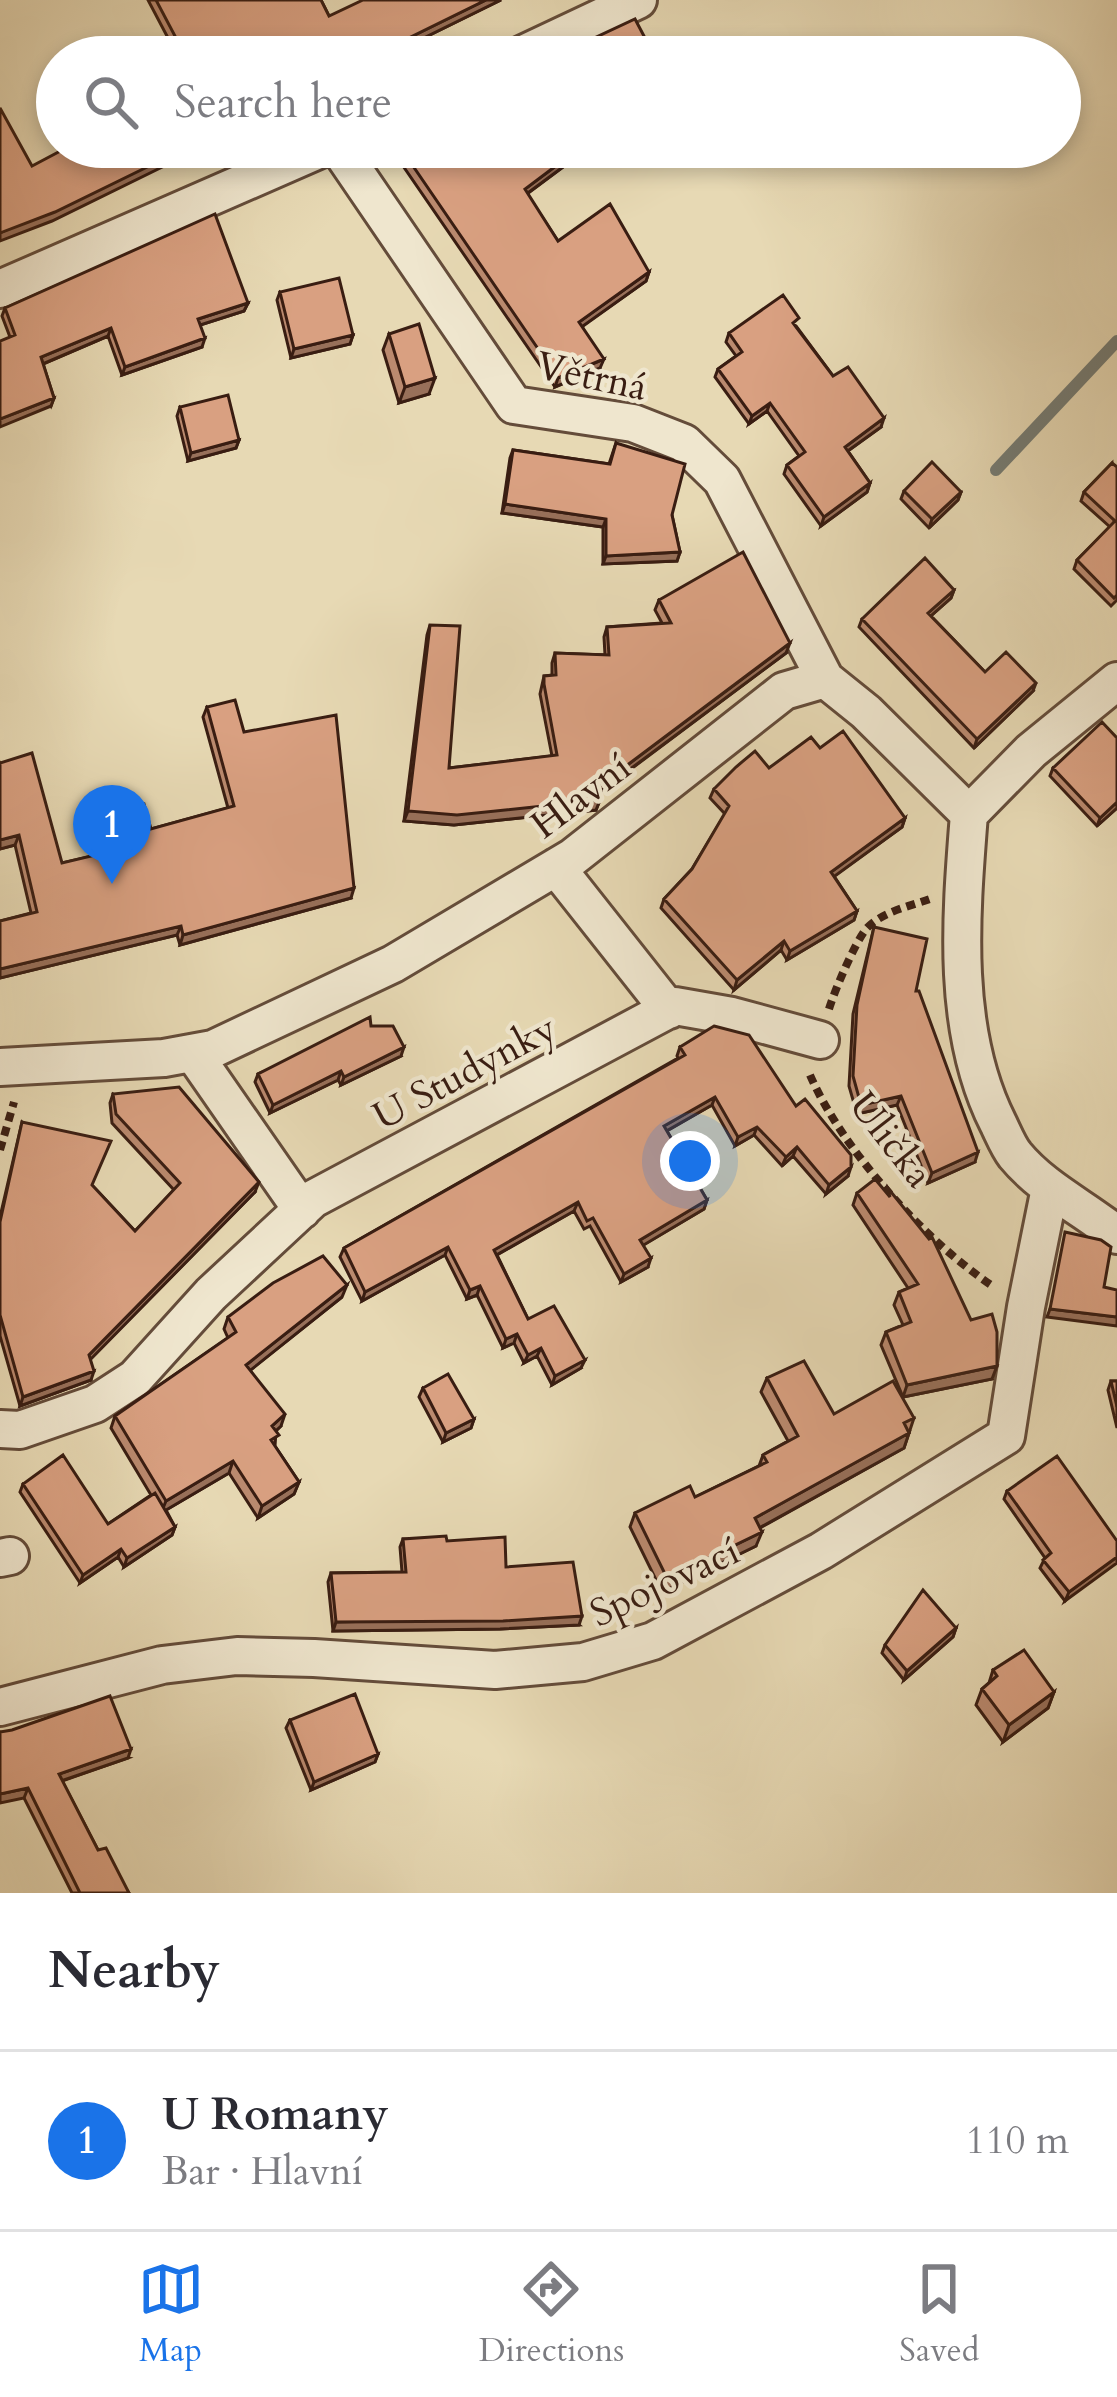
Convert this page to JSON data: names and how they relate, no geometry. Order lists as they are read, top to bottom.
{
  "streets": {
    "street": [
      "Větrná",
      "Hlavní",
      "U Studynky",
      "Spojovací"
    ],
    "path": ["Ulička"]
  },
  "crossings": [
    ["Větrná", "Hlavní"],
    ["Ulička", "Spojovací"]
  ],
  "page": {
    "search": "Search here",
    "pins": "1",
    "heading": "Nearby",
    "list": [
      {
        "mark": "1",
        "name": "U Romany",
        "note": "Bar · Hlavní",
        "value": "110 m"
      }
    ],
    "nav": ["Map", "Directions", "Saved"]
  }
}
